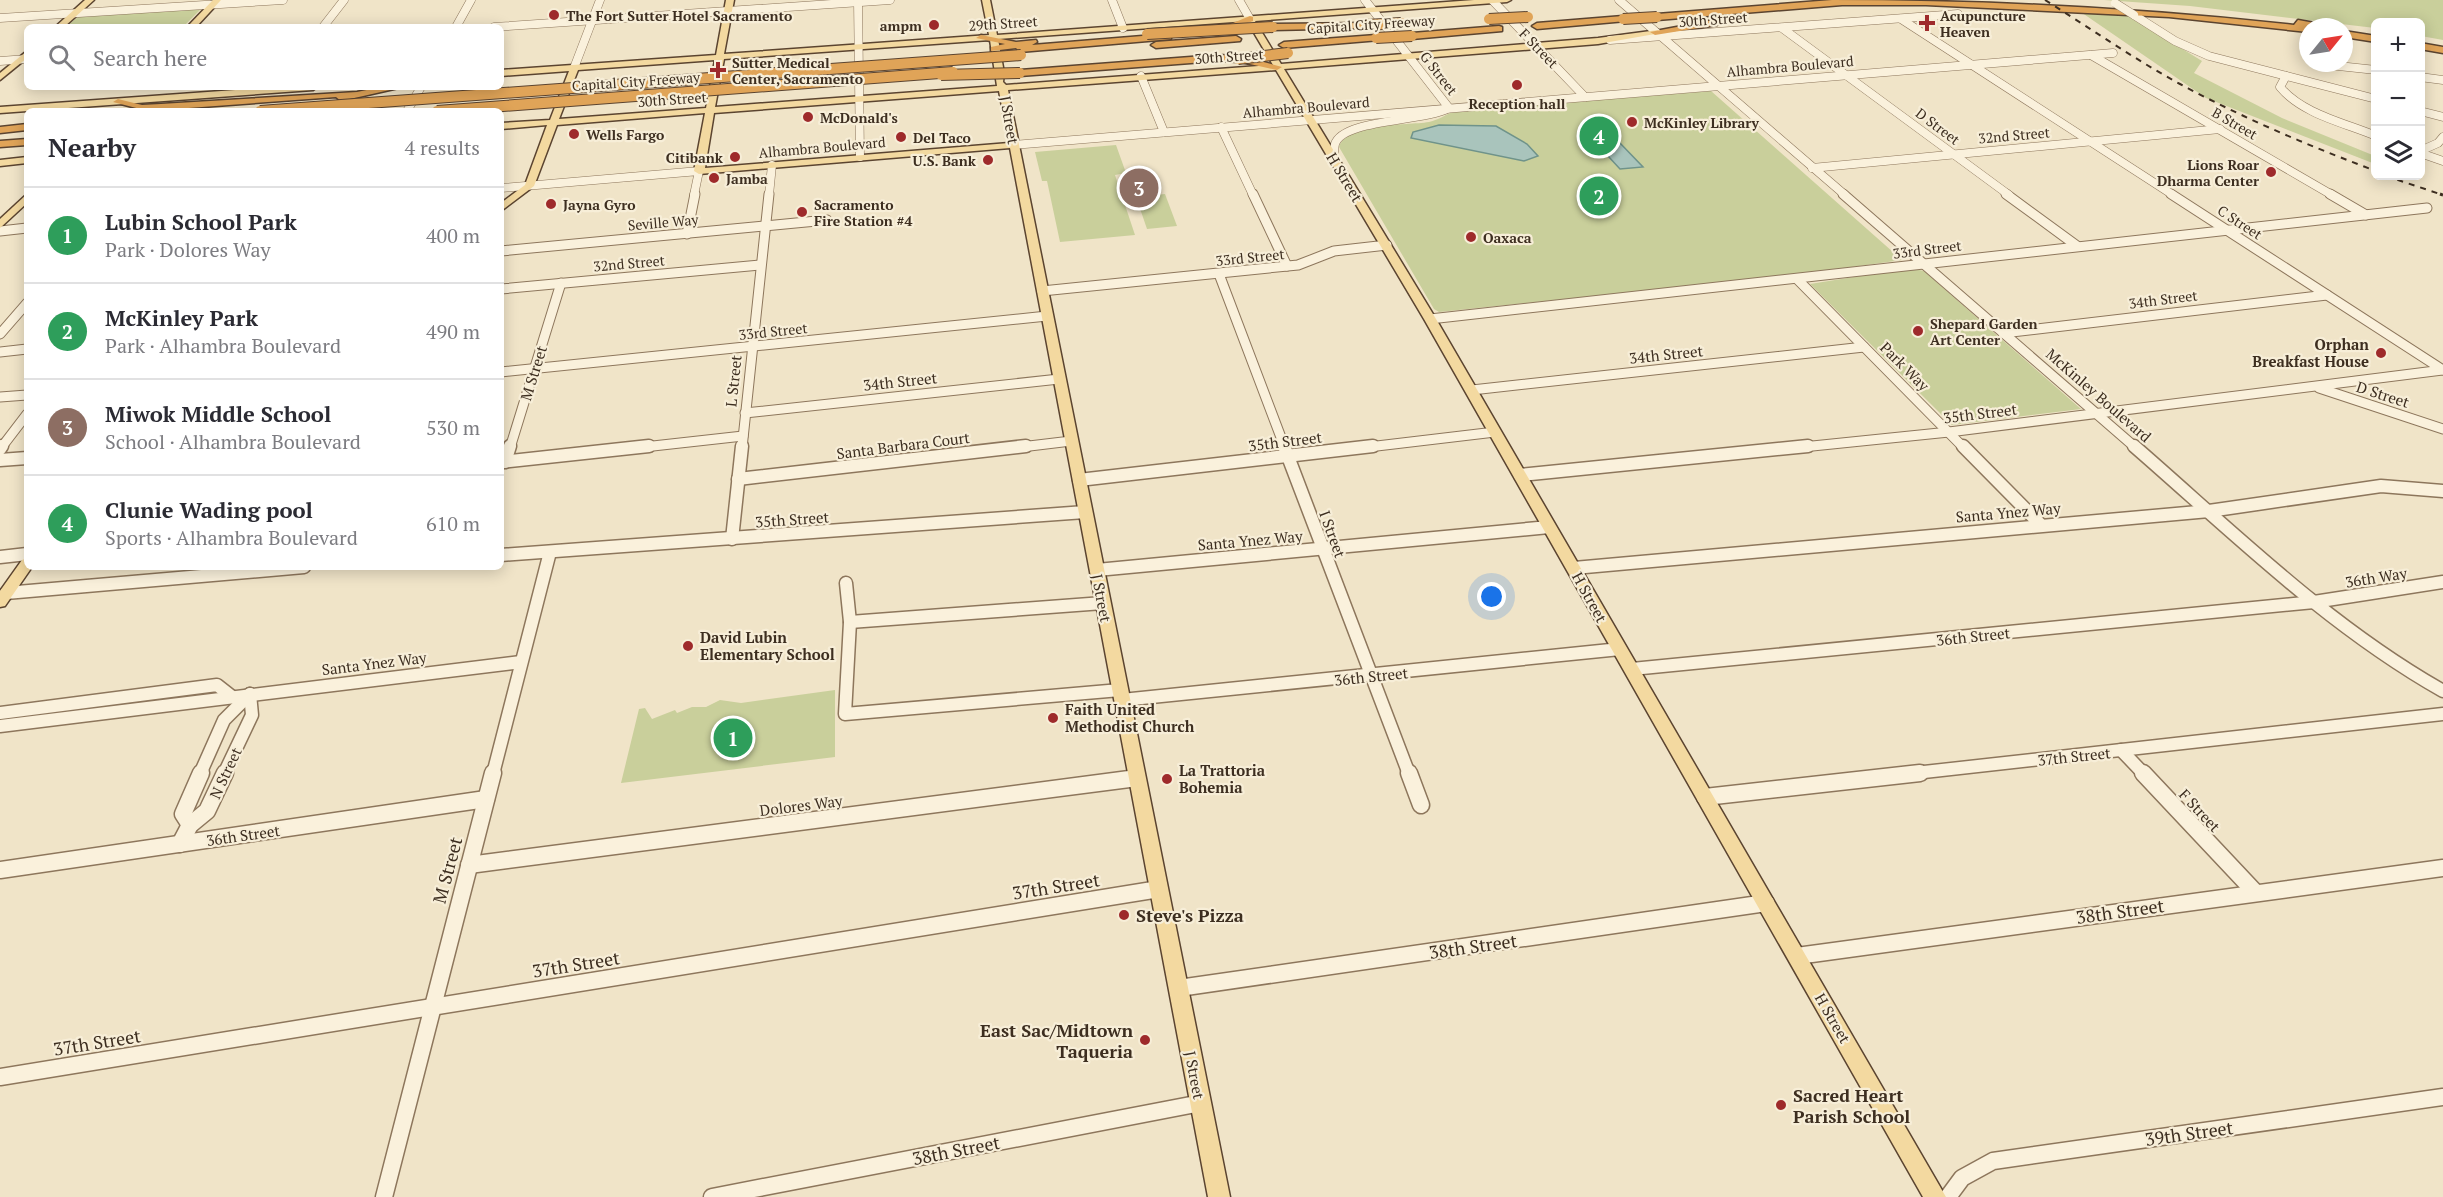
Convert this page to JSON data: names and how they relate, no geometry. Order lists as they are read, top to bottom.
{
  "streets": {
    "highway": ["Capital City Freeway"],
    "main road": [
      "30th Street",
      "29th Street",
      "Alhambra Boulevard",
      "J Street",
      "H Street"
    ],
    "street": [
      "F Street",
      "G Street",
      "B Street",
      "D Street",
      "32nd Street",
      "Seville Way",
      "C Street",
      "33rd Street",
      "34th Street",
      "Park Way",
      "M Street",
      "L Street",
      "McKinley Boulevard",
      "35th Street",
      "Santa Barbara Court",
      "Santa Ynez Way",
      "I Street",
      "36th Way",
      "36th Street",
      "37th Street",
      "N Street",
      "Dolores Way",
      "38th Street",
      "39th Street"
    ]
  },
  "crossings": [
    ["30th Street", "F Street"],
    ["30th Street", "G Street"],
    ["30th Street", "J Street"],
    ["30th Street", "D Street"],
    ["30th Street", "H Street"],
    ["30th Street", "C Street"],
    ["30th Street", "McKinley Boulevard"],
    ["29th Street", "F Street"],
    ["29th Street", "G Street"],
    ["29th Street", "J Street"],
    ["29th Street", "H Street"],
    ["F Street", "Alhambra Boulevard"],
    ["F Street", "37th Street"],
    ["F Street", "38th Street"],
    ["Alhambra Boulevard", "G Street"],
    ["Alhambra Boulevard", "J Street"],
    ["Alhambra Boulevard", "B Street"],
    ["Alhambra Boulevard", "D Street"],
    ["Alhambra Boulevard", "H Street"],
    ["Alhambra Boulevard", "C Street"],
    ["Alhambra Boulevard", "L Street"],
    ["Alhambra Boulevard", "McKinley Boulevard"],
    ["G Street", "H Street"],
    ["J Street", "33rd Street"],
    ["J Street", "34th Street"],
    ["J Street", "35th Street"],
    ["J Street", "Santa Barbara Court"],
    ["J Street", "Santa Ynez Way"],
    ["J Street", "36th Street"],
    ["J Street", "37th Street"],
    ["J Street", "Dolores Way"],
    ["J Street", "38th Street"],
    ["B Street", "32nd Street"],
    ["B Street", "33rd Street"],
    ["D Street", "32nd Street"],
    ["D Street", "33rd Street"],
    ["D Street", "35th Street"],
    ["32nd Street", "C Street"],
    ["32nd Street", "M Street"],
    ["32nd Street", "L Street"],
    ["32nd Street", "McKinley Boulevard"],
    ["H Street", "33rd Street"],
    ["H Street", "34th Street"],
    ["H Street", "35th Street"],
    ["H Street", "Santa Ynez Way"],
    ["H Street", "36th Street"],
    ["H Street", "37th Street"],
    ["H Street", "38th Street"],
    ["Seville Way", "L Street"],
    ["C Street", "33rd Street"],
    ["C Street", "34th Street"],
    ["C Street", "35th Street"],
    ["33rd Street", "Park Way"],
    ["33rd Street", "M Street"],
    ["33rd Street", "L Street"],
    ["33rd Street", "McKinley Boulevard"],
    ["33rd Street", "I Street"],
    ["34th Street", "Park Way"],
    ["34th Street", "L Street"],
    ["34th Street", "McKinley Boulevard"],
    ["Park Way", "35th Street"],
    ["Park Way", "Santa Ynez Way"],
    ["M Street", "35th Street"],
    ["M Street", "Santa Ynez Way"],
    ["M Street", "36th Street"],
    ["M Street", "37th Street"],
    ["M Street", "Dolores Way"],
    ["L Street", "35th Street"],
    ["L Street", "Santa Barbara Court"],
    ["McKinley Boulevard", "35th Street"],
    ["McKinley Boulevard", "Santa Ynez Way"],
    ["McKinley Boulevard", "36th Way"],
    ["McKinley Boulevard", "36th Street"],
    ["35th Street", "I Street"],
    ["Santa Ynez Way", "I Street"],
    ["Santa Ynez Way", "N Street"],
    ["I Street", "36th Street"],
    ["36th Way", "36th Street"],
    ["36th Street", "N Street"]
  ],
  "places": {
    "other": [
      "The Fort Sutter Hotel Sacramento",
      "ampm",
      "Reception hall",
      "McDonald's",
      "McKinley Library",
      "Wells Fargo",
      "Del Taco",
      "Citibank",
      "U.S. Bank",
      "Lions Roar Dharma Center",
      "Jamba",
      "Jayna Gyro",
      "Sacramento Fire Station #4",
      "Oaxaca",
      "Shepard Garden Art Center",
      "Orphan Breakfast House",
      "David Lubin Elementary School",
      "Faith United Methodist Church",
      "La Trattoria Bohemia",
      "Steve's Pizza",
      "East Sac/Midtown Taqueria",
      "Sacred Heart Parish School"
    ],
    "health": ["Acupuncture Heaven", "Sutter Medical Center, Sacramento"]
  },
  "north": "top right",
  "page": {
    "map_buttons": ["+", "−"],
    "search": "Search here",
    "heading": ["Nearby", "4 results"],
    "pins": [
      "4",
      "3",
      "2",
      "1"
    ],
    "list": [
      {
        "mark": "1",
        "name": "Lubin School Park",
        "note": "Park · Dolores Way",
        "value": "400 m"
      },
      {
        "mark": "2",
        "name": "McKinley Park",
        "note": "Park · Alhambra Boulevard",
        "value": "490 m"
      },
      {
        "mark": "3",
        "name": "Miwok Middle School",
        "note": "School · Alhambra Boulevard",
        "value": "530 m"
      },
      {
        "mark": "4",
        "name": "Clunie Wading pool",
        "note": "Sports · Alhambra Boulevard",
        "value": "610 m"
      }
    ]
  }
}
